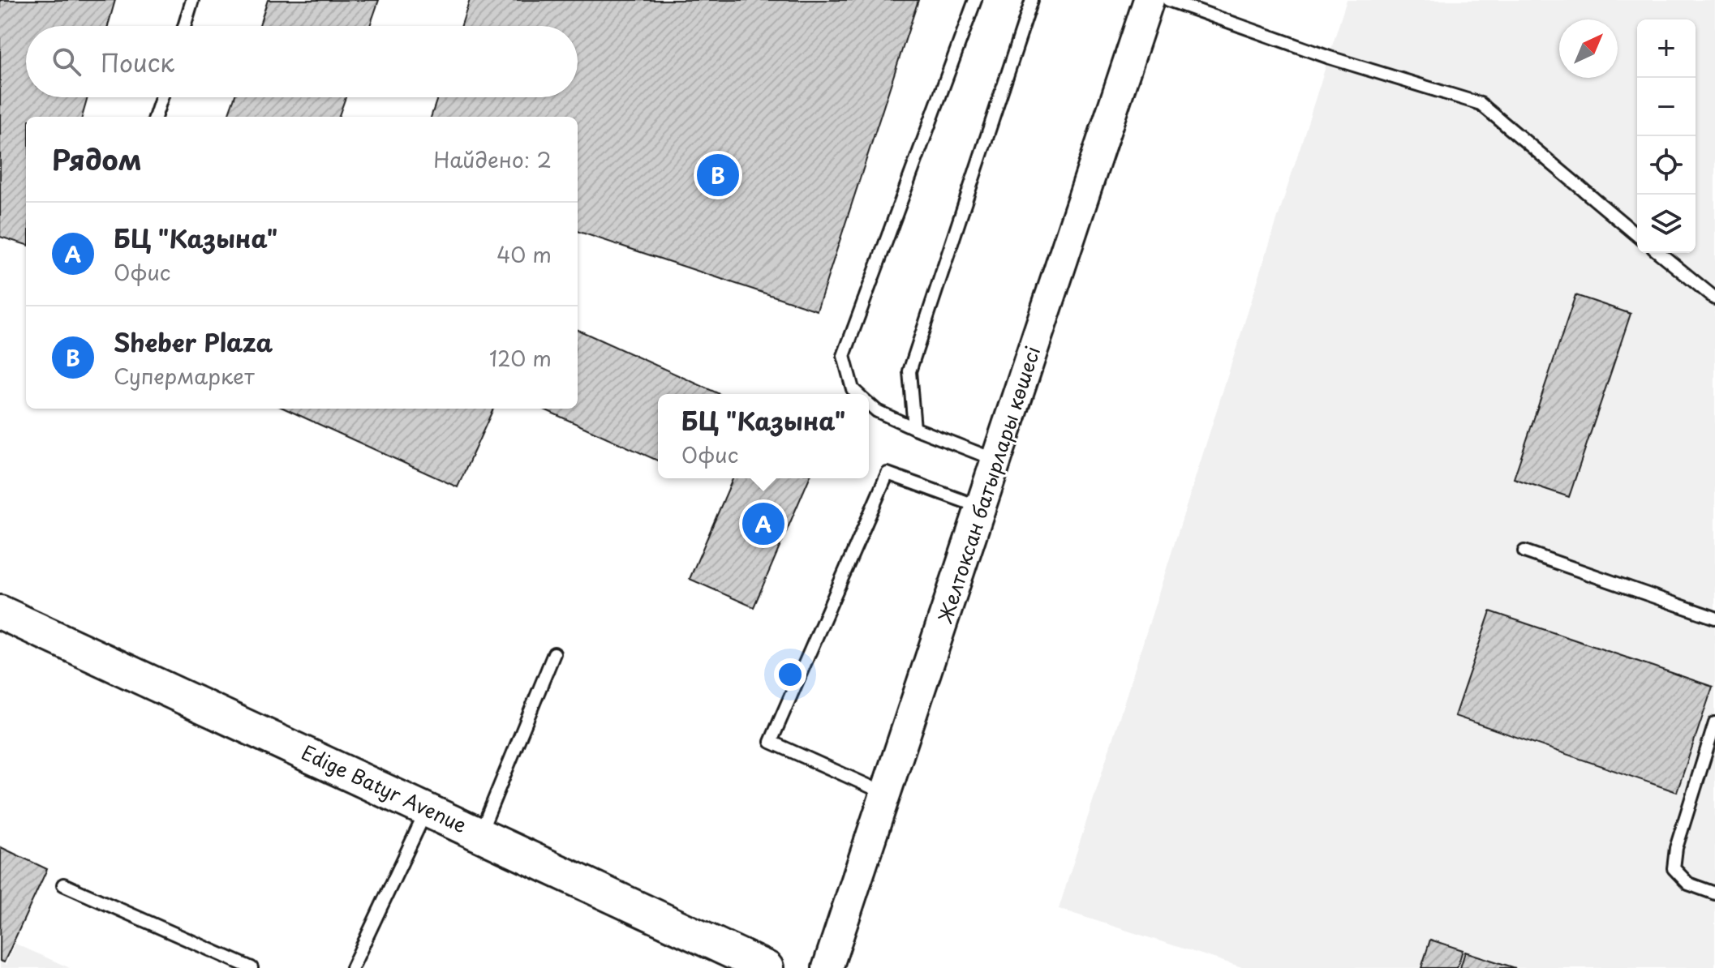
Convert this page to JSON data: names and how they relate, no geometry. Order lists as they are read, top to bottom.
{
  "streets": {
    "main road": ["Edige Batyr Avenue"],
    "street": ["Желтоксан батырлары көшесі"]
  },
  "north": "top right",
  "page": {
    "map_buttons": ["+", "−"],
    "search": "Поиск",
    "heading": ["Рядом", "Найдено: 2"],
    "pins": ["B", "A"],
    "list": [
      {
        "mark": "A",
        "name": "БЦ \"Казына\"",
        "note": "Офис",
        "value": "40 m"
      },
      {
        "mark": "B",
        "name": "Sheber Plaza",
        "note": "Супермаркет",
        "value": "120 m"
      }
    ],
    "popup": ["БЦ \"Казына\"", "Офис"]
  }
}
